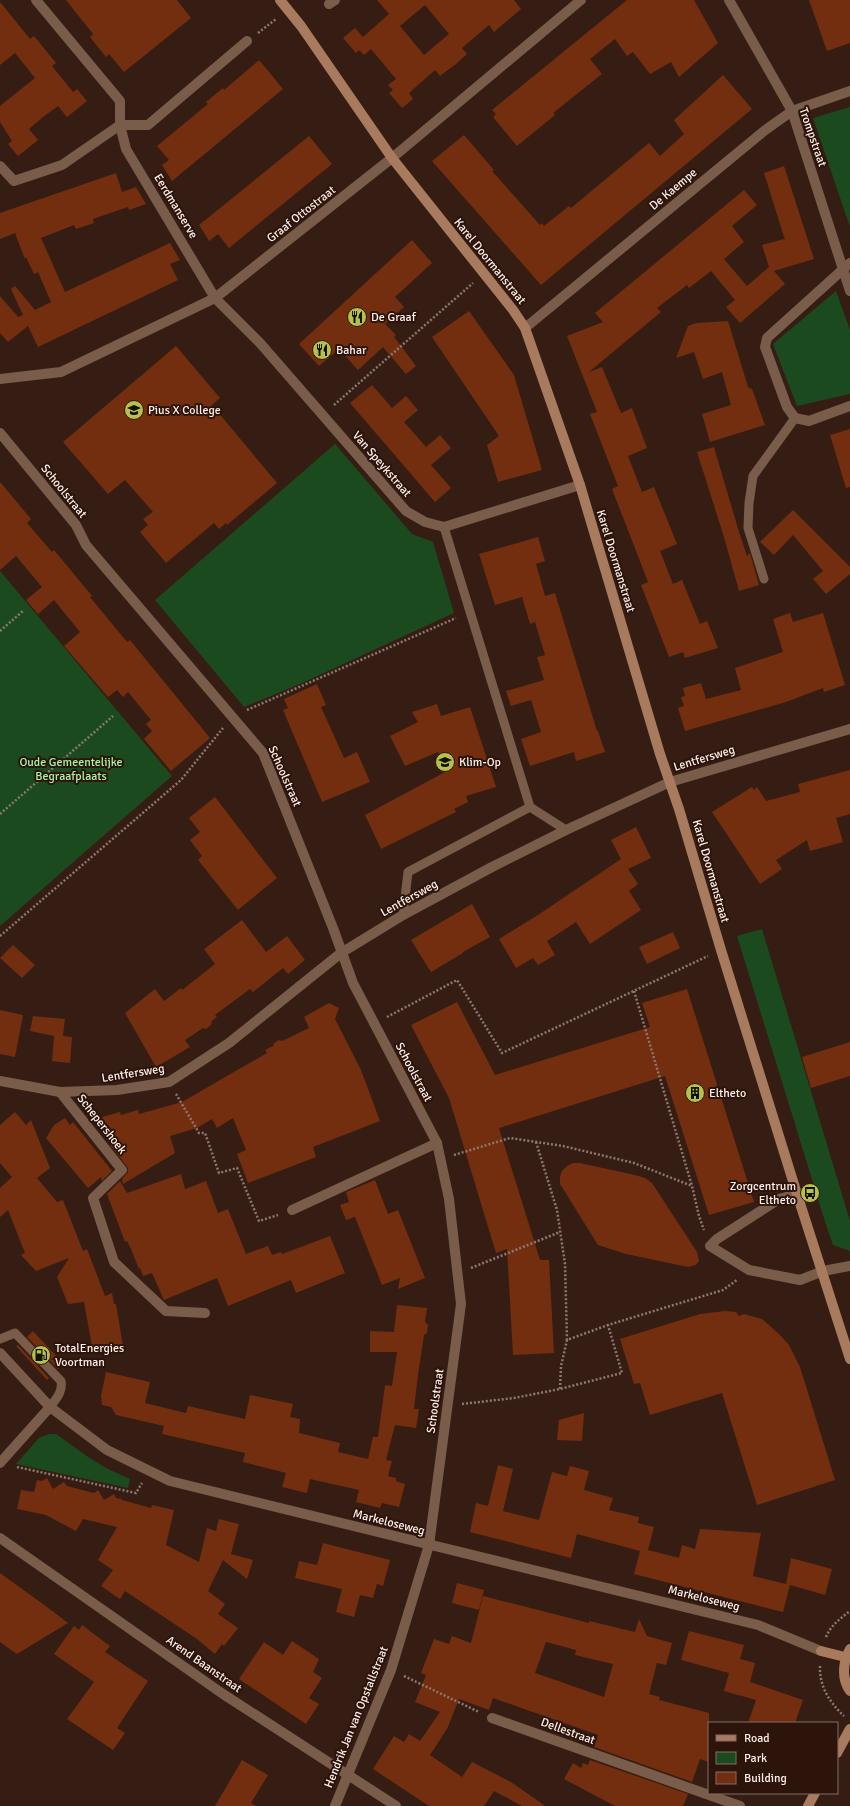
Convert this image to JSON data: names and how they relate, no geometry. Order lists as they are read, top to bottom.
{
  "streets": {
    "main road": ["Karel Doormanstraat", "Markeloseweg"],
    "street": [
      "Trompstraat",
      "De Kaempe",
      "Eerdmanserve",
      "Graaf Ottostraat",
      "Van Speykstraat",
      "Schoolstraat",
      "Lentfersweg",
      "Schepershoek",
      "Arend Baanstraat",
      "Hendrik Jan van Opstallstraat",
      "Dellestraat"
    ]
  },
  "crossings": [
    ["Trompstraat", "De Kaempe"],
    ["De Kaempe", "Karel Doormanstraat"],
    ["Eerdmanserve", "Graaf Ottostraat"],
    ["Eerdmanserve", "Van Speykstraat"],
    ["Graaf Ottostraat", "Karel Doormanstraat"],
    ["Graaf Ottostraat", "Van Speykstraat"],
    ["Karel Doormanstraat", "Lentfersweg"],
    ["Schoolstraat", "Lentfersweg"],
    ["Schoolstraat", "Markeloseweg"],
    ["Schoolstraat", "Hendrik Jan van Opstallstraat"],
    ["Lentfersweg", "Schepershoek"],
    ["Markeloseweg", "Hendrik Jan van Opstallstraat"],
    ["Arend Baanstraat", "Hendrik Jan van Opstallstraat"]
  ],
  "parks": ["Oude Gemeentelijke Begraafplaats"],
  "places": {
    "restaurant": ["De Graaf", "Bahar"],
    "school or university": ["Pius X College", "Klim-Op"],
    "building": ["Eltheto"],
    "bus stop": ["Zorgcentrum Eltheto"],
    "fuel station": ["TotalEnergies Voortman"]
  },
  "legend": ["Road", "Park", "Building"]
}
